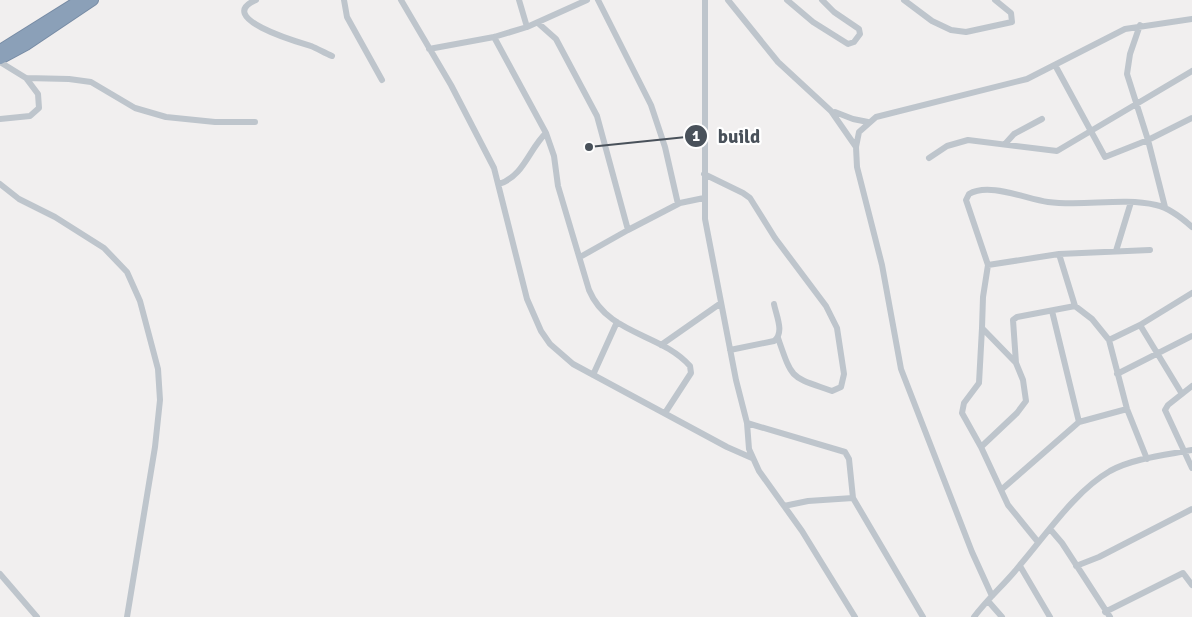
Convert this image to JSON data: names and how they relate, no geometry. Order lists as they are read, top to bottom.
{
  "places": ["build"]
}
